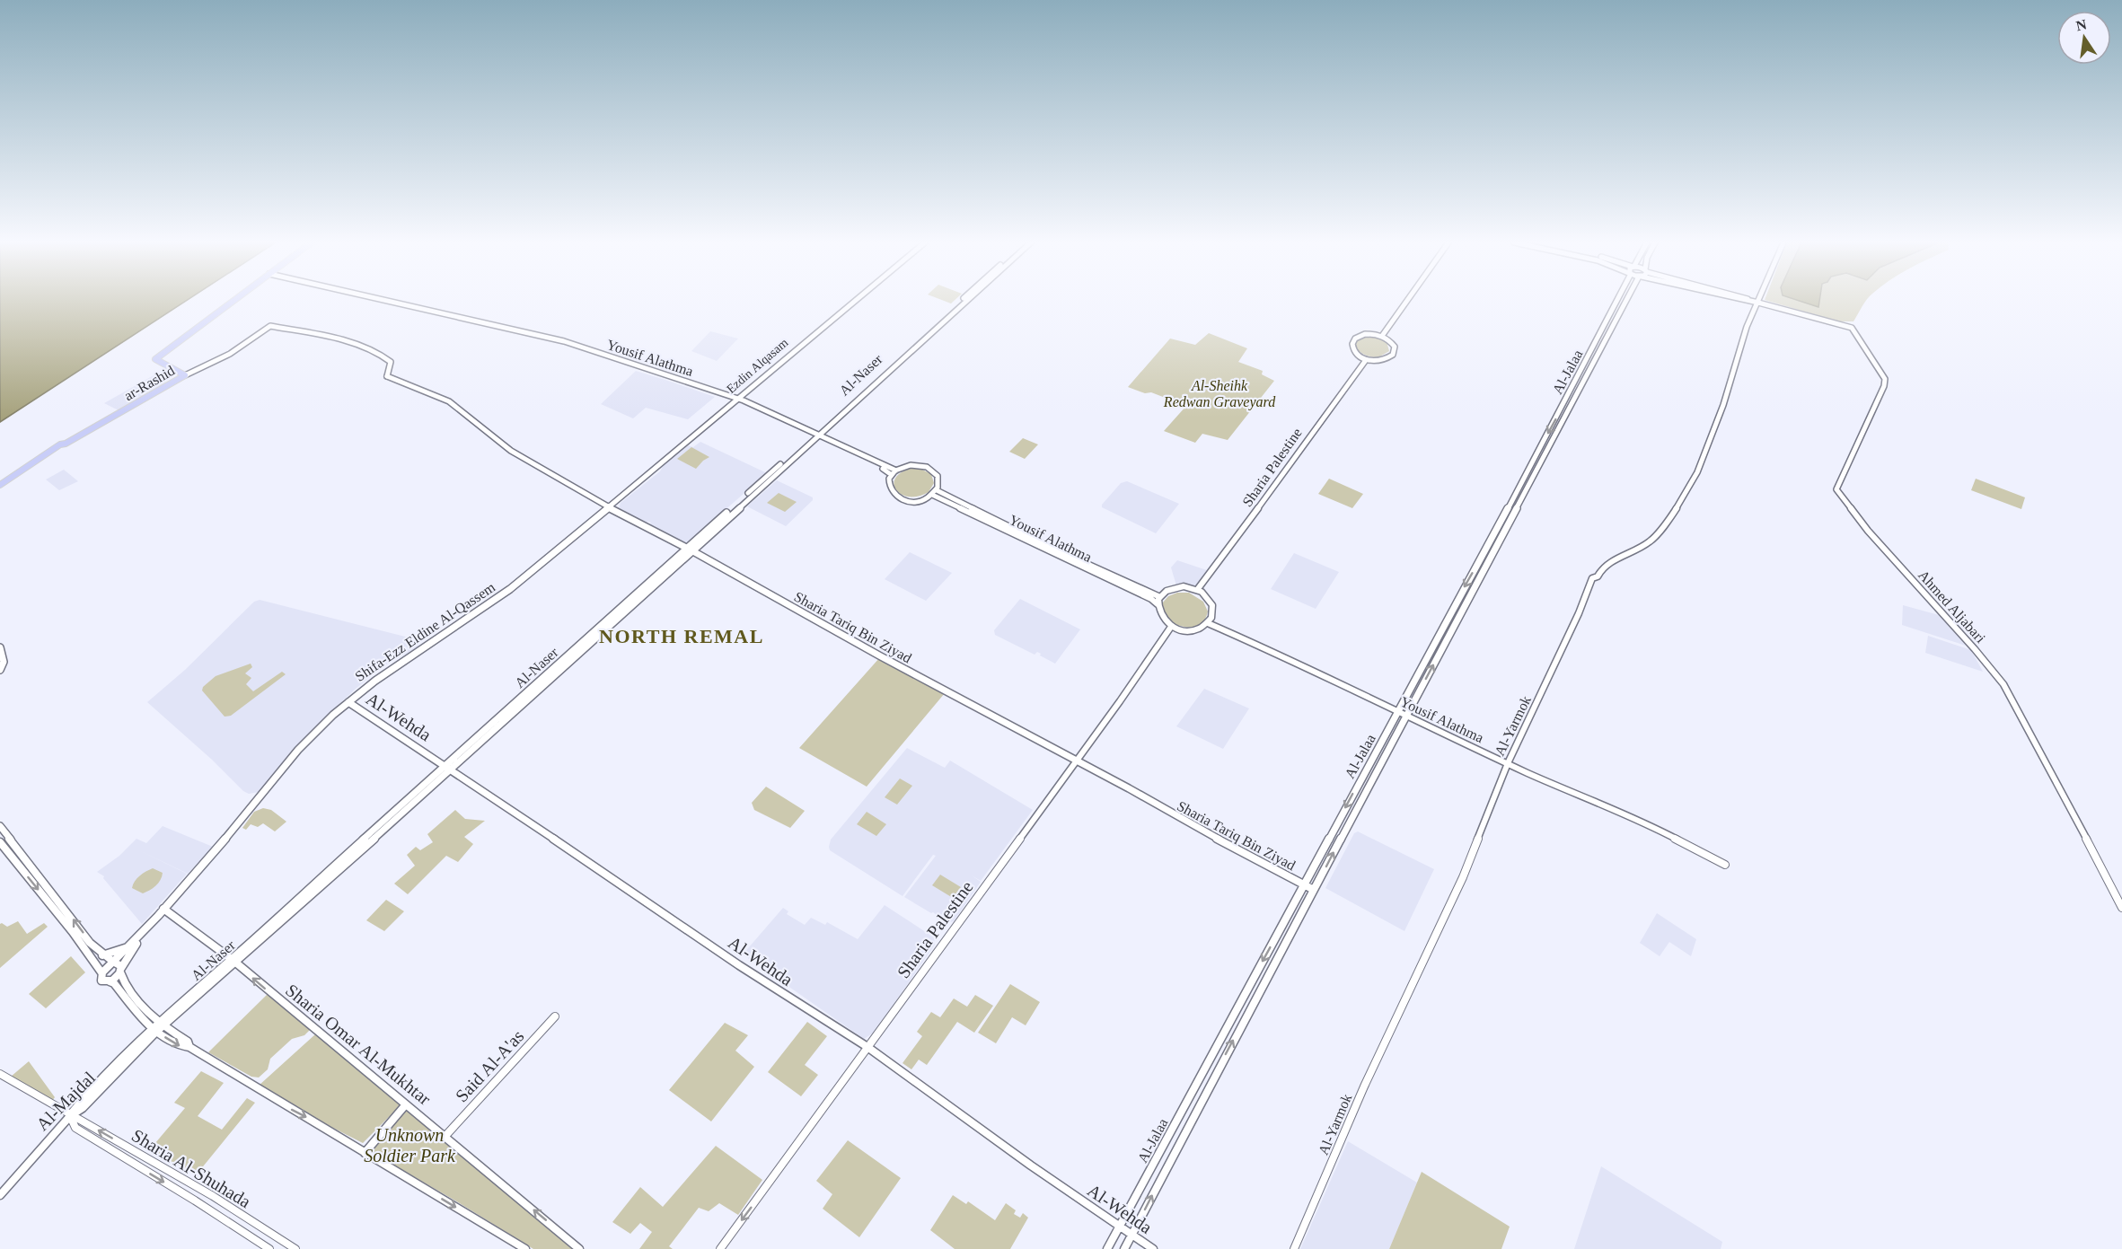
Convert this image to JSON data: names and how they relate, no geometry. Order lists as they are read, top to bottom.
{
  "streets": {
    "main road": [
      "Ezdin Alqasam",
      "Al-Jalaa",
      "Al-Naser",
      "ar-Rashid",
      "Sharia Tariq Bin Ziyad",
      "Shifa-Ezz Eldine Al-Qassem",
      "Al-Wehda",
      "Sharia Omar Al-Mukhtar",
      "Al-Majdal"
    ],
    "street": [
      "Yousif Alathma",
      "Sharia Palestine",
      "Ahmed Aljabari",
      "Al-Yarmok",
      "Said Al-A'as",
      "Sharia Al-Shuhada"
    ]
  },
  "crossings": [
    ["Yousif Alathma", "Ezdin Alqasam"],
    ["Yousif Alathma", "Al-Jalaa"],
    ["Yousif Alathma", "Al-Naser"],
    ["Yousif Alathma", "Sharia Palestine"],
    ["Yousif Alathma", "Al-Yarmok"],
    ["Ezdin Alqasam", "Shifa-Ezz Eldine Al-Qassem"],
    ["Al-Jalaa", "Sharia Tariq Bin Ziyad"],
    ["Al-Jalaa", "Al-Wehda"],
    ["Al-Naser", "Sharia Tariq Bin Ziyad"],
    ["Al-Naser", "Al-Wehda"],
    ["Al-Naser", "Sharia Omar Al-Mukhtar"],
    ["Al-Naser", "Al-Majdal"],
    ["Sharia Palestine", "Sharia Tariq Bin Ziyad"],
    ["Sharia Palestine", "Al-Wehda"],
    ["Ahmed Aljabari", "Al-Yarmok"],
    ["Sharia Tariq Bin Ziyad", "Shifa-Ezz Eldine Al-Qassem"],
    ["Shifa-Ezz Eldine Al-Qassem", "Al-Wehda"],
    ["Shifa-Ezz Eldine Al-Qassem", "Sharia Omar Al-Mukhtar"],
    ["Sharia Omar Al-Mukhtar", "Said Al-A'as"],
    ["Al-Majdal", "Sharia Al-Shuhada"]
  ],
  "districts": ["NORTH REMAL"],
  "parks": ["Al-Sheihk Redwan Graveyard", "Unknown Soldier Park"],
  "north": "top"
}
